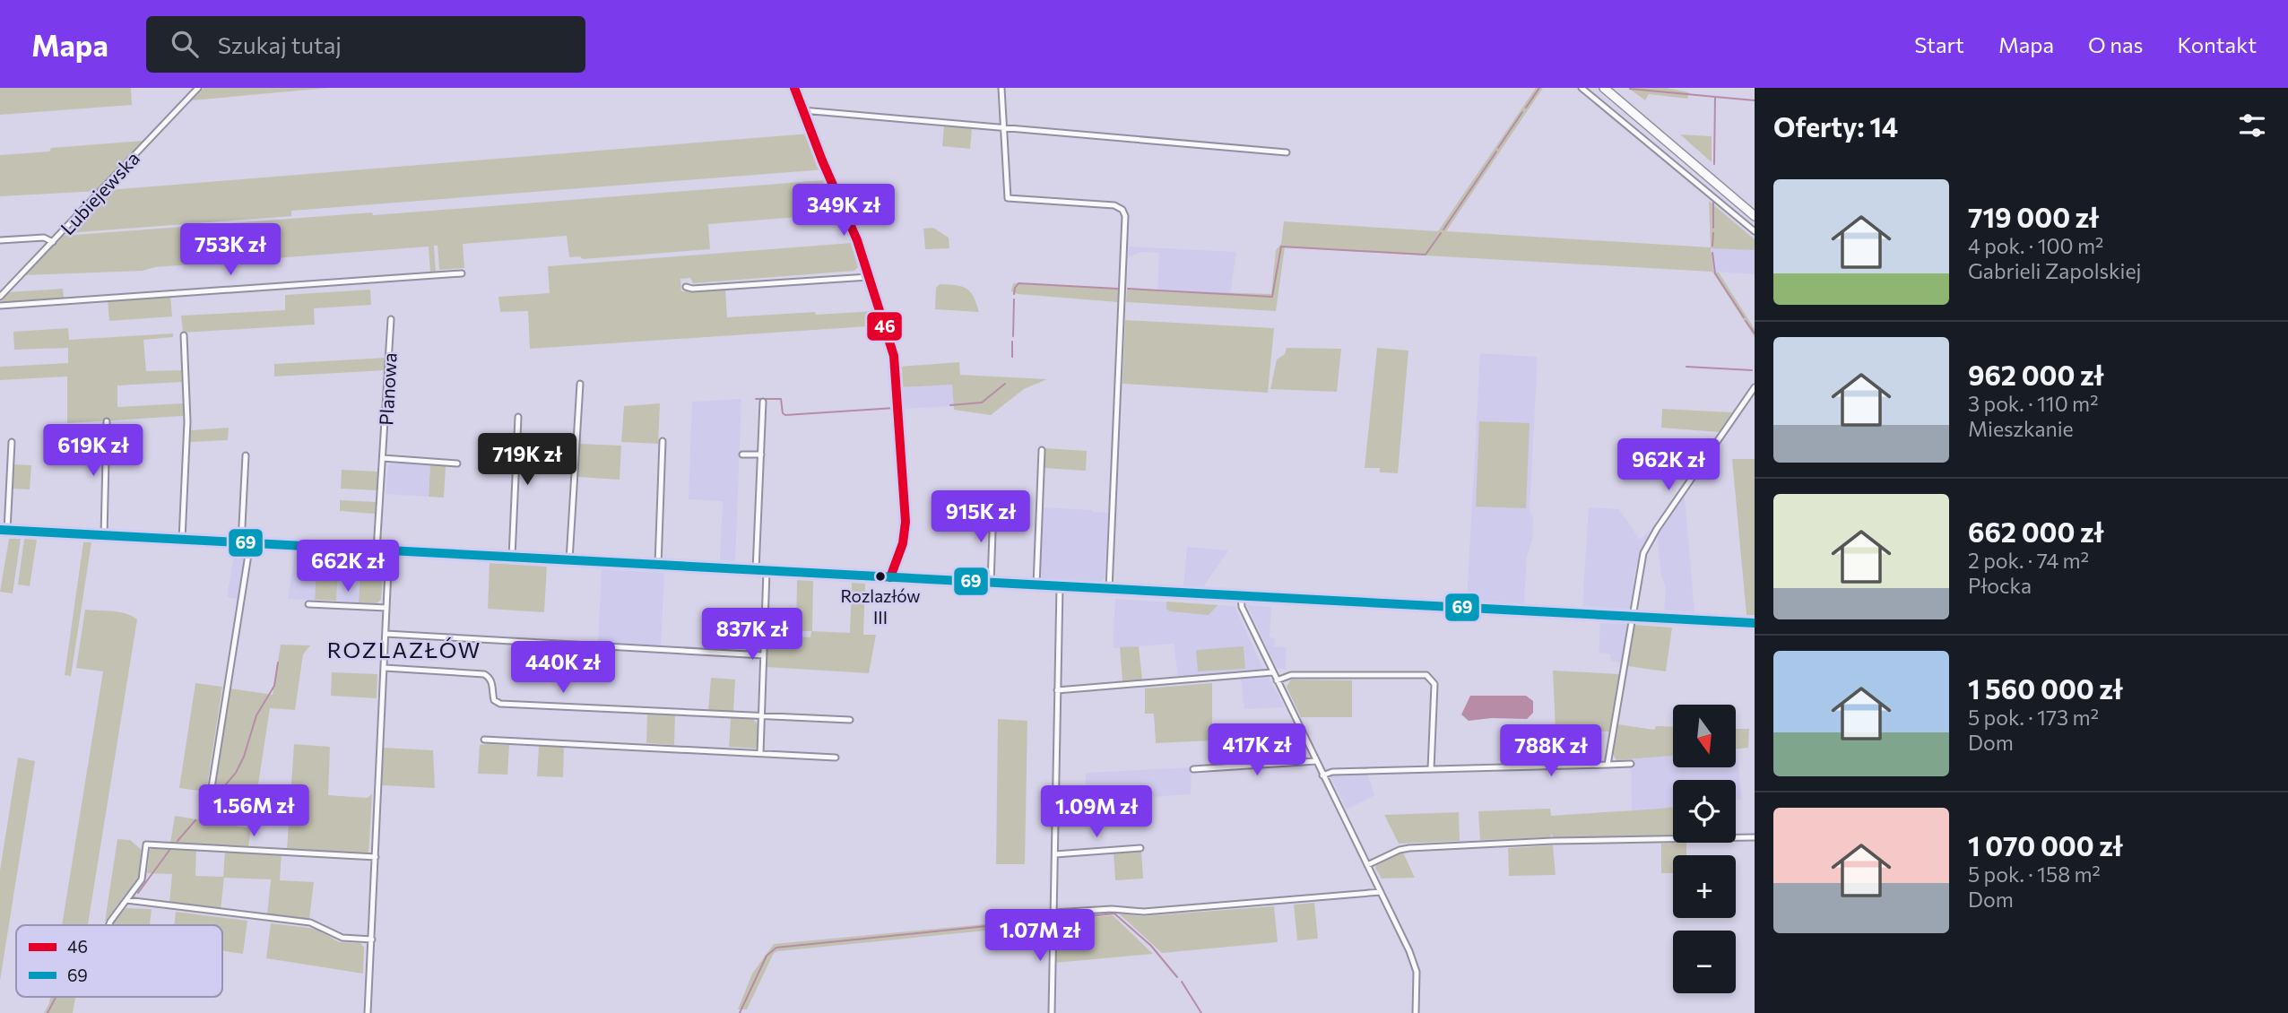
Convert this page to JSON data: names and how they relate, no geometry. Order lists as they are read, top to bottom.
{
  "streets": {
    "street": ["Lubiejewska", "Planowa"]
  },
  "districts": ["ROZLAZŁÓW"],
  "places": ["Rozlazłów III"],
  "lines": ["transit line 46", "transit line 69"],
  "legend": ["46", "69"],
  "north": "bottom",
  "page": {
    "header": "Mapa",
    "search": "Szukaj tutaj",
    "nav": [
      "Start",
      "Mapa",
      "O nas",
      "Kontakt"
    ],
    "heading": "Oferty: 14",
    "list": [
      {
        "name": "719 000 zł",
        "note": "4 pok. · 100 m² · Gabrieli Zapolskiej"
      },
      {
        "name": "962 000 zł",
        "note": "3 pok. · 110 m² · Mieszkanie"
      },
      {
        "name": "662 000 zł",
        "note": "2 pok. · 74 m² · Płocka"
      },
      {
        "name": "1 560 000 zł",
        "note": "5 pok. · 173 m² · Dom"
      },
      {
        "name": "1 070 000 zł",
        "note": "5 pok. · 158 m² · Dom"
      }
    ],
    "price": [
      "349K zł",
      "753K zł",
      "619K zł",
      "719K zł",
      "962K zł",
      "915K zł",
      "662K zł",
      "837K zł",
      "440K zł",
      "417K zł",
      "788K zł",
      "1.56M zł",
      "1.09M zł",
      "1.07M zł"
    ],
    "map_buttons": ["+", "−"]
  }
}
